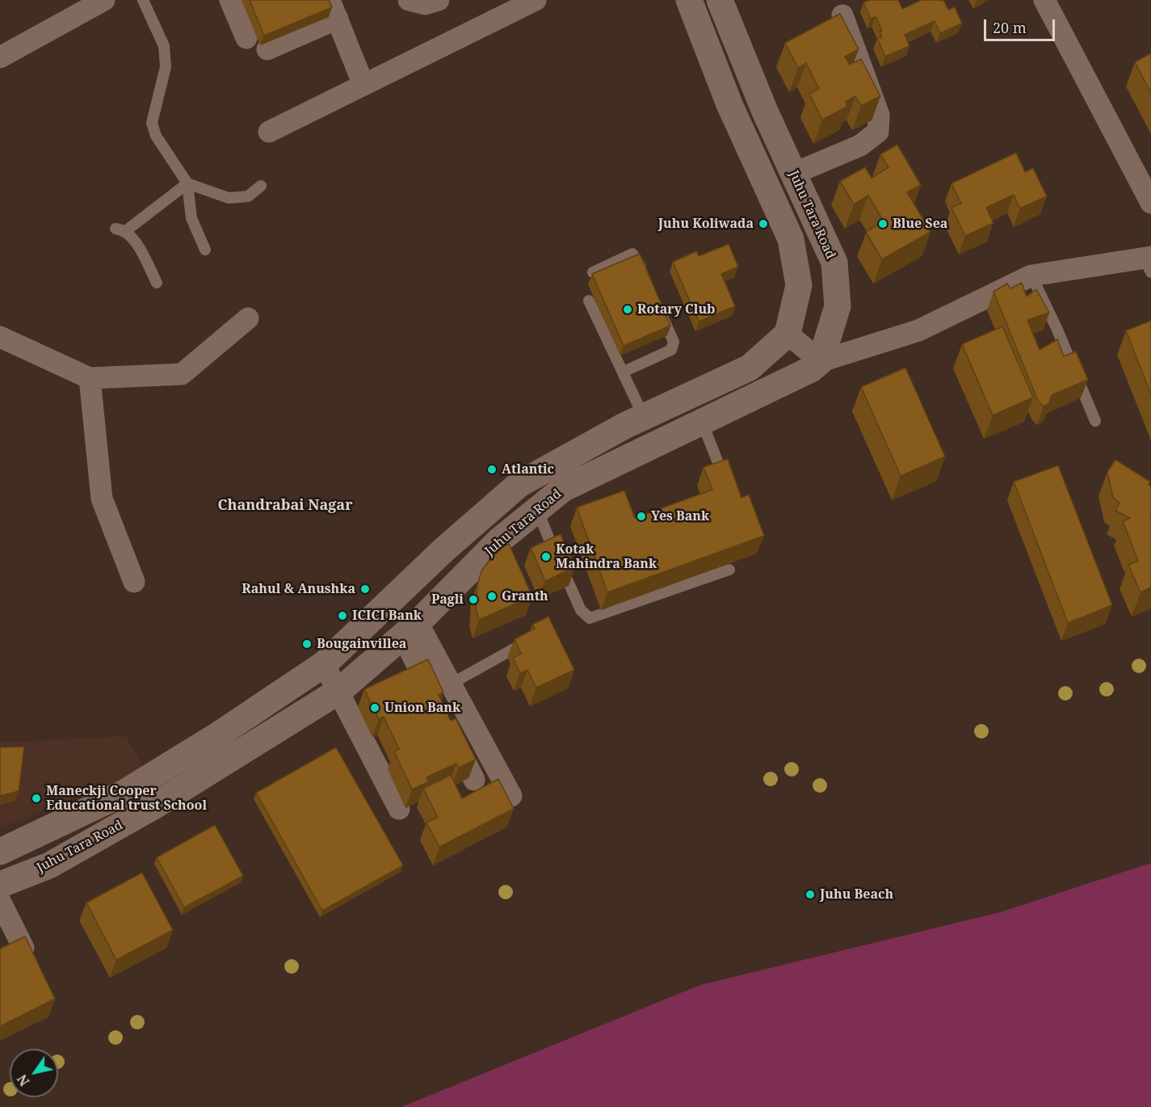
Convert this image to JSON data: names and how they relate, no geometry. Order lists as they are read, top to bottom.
{
  "streets": {
    "main road": ["Juhu Tara Road"]
  },
  "districts": ["Chandrabai Nagar"],
  "places": [
    "Juhu Koliwada",
    "Blue Sea",
    "Rotary Club",
    "Atlantic",
    "Yes Bank",
    "Kotak Mahindra Bank",
    "Rahul & Anushka",
    "Granth",
    "Pagli",
    "ICICI Bank",
    "Bougainvillea",
    "Union Bank",
    "Maneckji Cooper Educational trust School",
    "Juhu Beach"
  ],
  "scale_bar": "20 m",
  "north": "bottom left"
}
